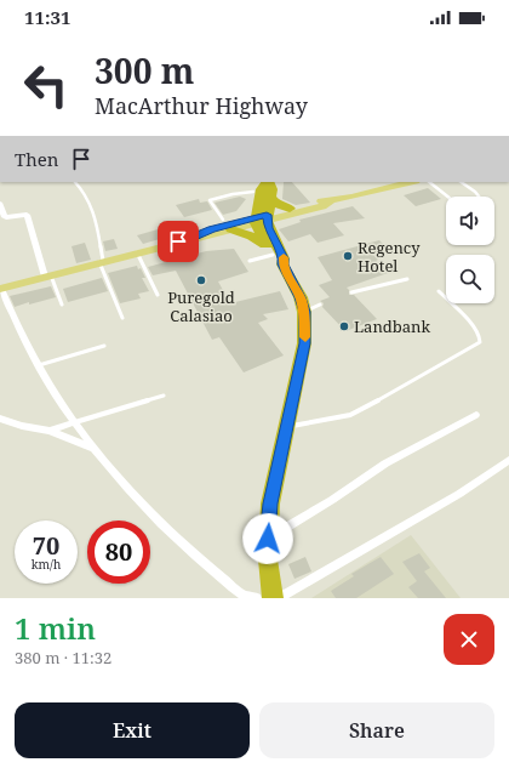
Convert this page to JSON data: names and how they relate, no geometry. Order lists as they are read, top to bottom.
{
  "places": ["Regency Hotel", "Puregold Calasiao", "Landbank"],
  "page": {
    "status": "11:31",
    "turn": ["300 m", "MacArthur Highway"],
    "then": "Then",
    "speed": "70 km/h",
    "limit": "80",
    "heading": ["1 min", "380 m · 11:32"],
    "buttons": ["Exit", "Share"]
  }
}
